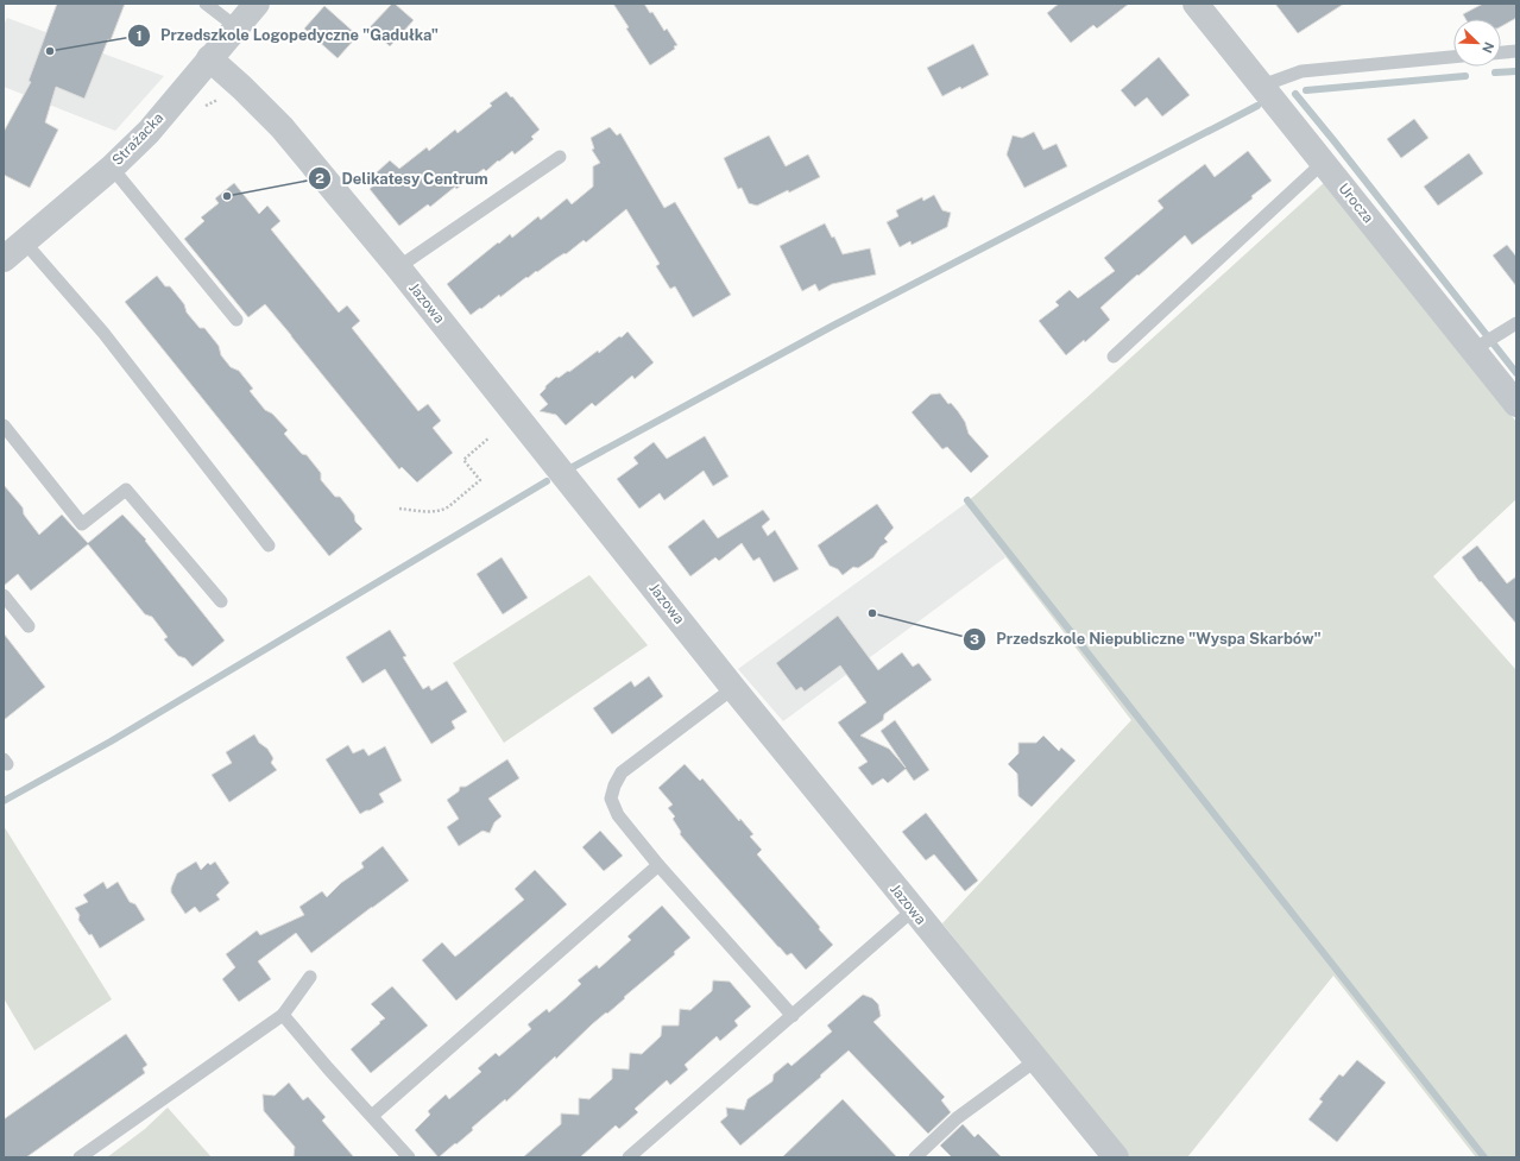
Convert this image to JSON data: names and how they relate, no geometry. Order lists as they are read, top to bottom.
{
  "streets": {
    "street": ["Strażacka", "Urocza", "Jazowa"]
  },
  "crossings": [
    ["Strażacka", "Jazowa"]
  ],
  "places": ["Przedszkole Logopedyczne \"Gadułka\"", "Delikatesy Centrum", "Przedszkole Niepubliczne \"Wyspa Skarbów\""],
  "north": "bottom right"
}
